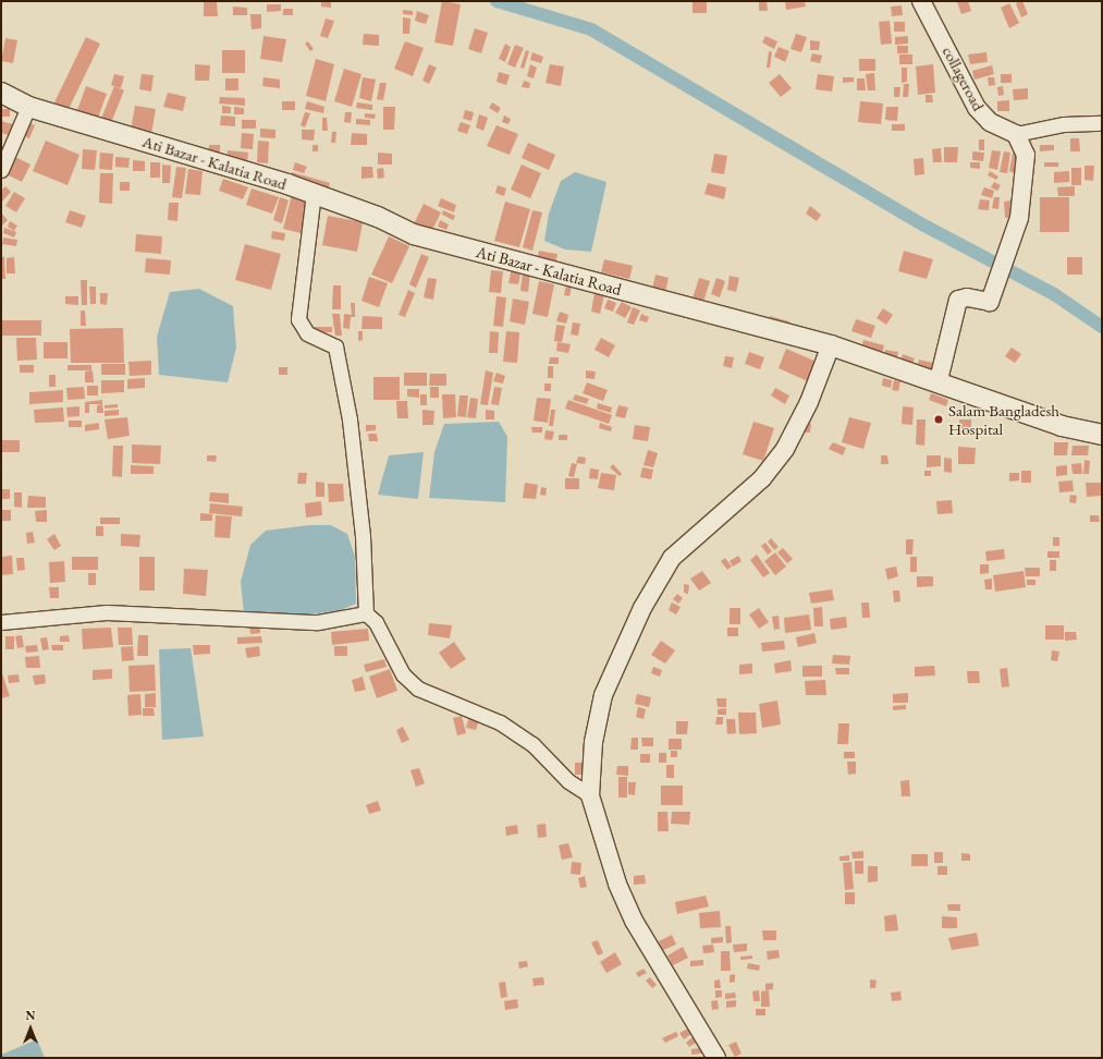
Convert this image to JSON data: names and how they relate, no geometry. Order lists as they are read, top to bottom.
{
  "streets": {
    "main road": ["Ati Bazar - Kalatia Road"],
    "street": ["collageroad"]
  },
  "places": ["Salam Bangladesh Hospital"],
  "north": "top"
}
